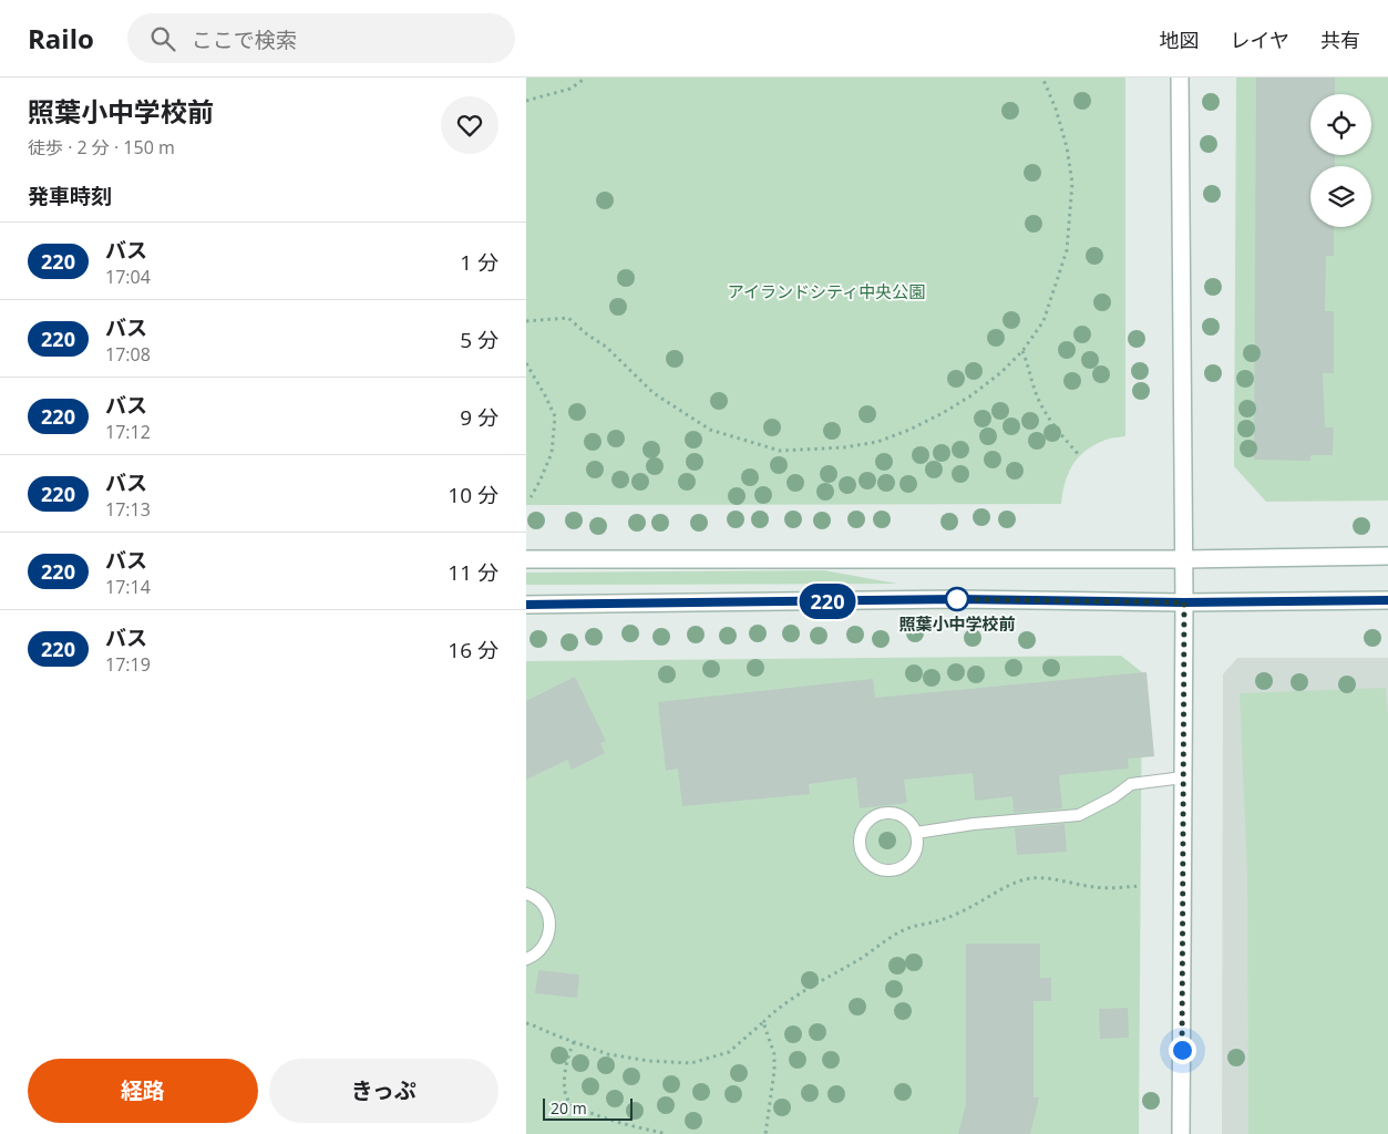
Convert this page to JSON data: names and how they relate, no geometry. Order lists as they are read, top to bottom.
{
  "parks": ["アイランドシティ中央公園"],
  "places": ["照葉小中学校前"],
  "lines": ["bus line 220"],
  "scale_bar": "20 m",
  "page": {
    "header": "Railo",
    "search": "ここで検索",
    "nav": ["地図", "レイヤ", "共有"],
    "heading": [
      ["照葉小中学校前", "徒歩 · 2 分 · 150 m"],
      "発車時刻"
    ],
    "on_map": "220",
    "list": [
      {
        "mark": "220",
        "name": "バス",
        "note": "17:04",
        "value": "1 分"
      },
      {
        "mark": "220",
        "name": "バス",
        "note": "17:08",
        "value": "5 分"
      },
      {
        "mark": "220",
        "name": "バス",
        "note": "17:12",
        "value": "9 分"
      },
      {
        "mark": "220",
        "name": "バス",
        "note": "17:13",
        "value": "10 分"
      },
      {
        "mark": "220",
        "name": "バス",
        "note": "17:14",
        "value": "11 分"
      },
      {
        "mark": "220",
        "name": "バス",
        "note": "17:19",
        "value": "16 分"
      }
    ],
    "buttons": ["経路", "きっぷ"],
    "scale": "20 m"
  }
}
